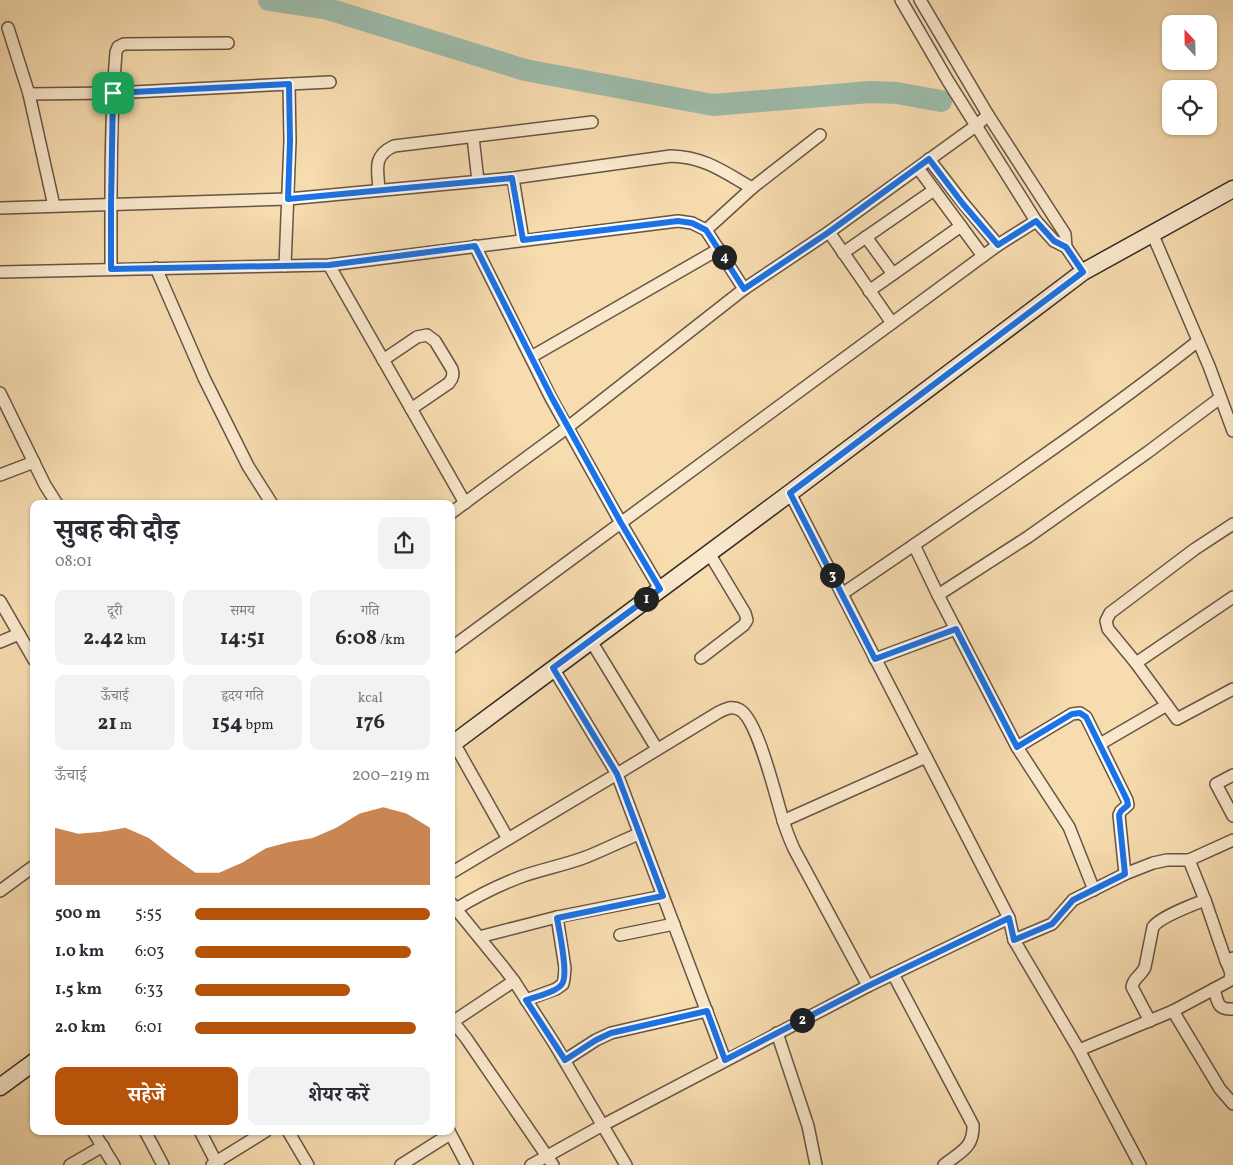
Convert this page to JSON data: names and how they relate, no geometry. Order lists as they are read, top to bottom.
{
  "north": "top",
  "page": {
    "pins": [
      "4",
      "3",
      "1",
      "2"
    ],
    "heading": ["सुबह की दौड़", "08:01"],
    "stats": [
      ["दूरी", "2.42 km"],
      ["समय", "14:51"],
      ["गति", "6:08 /km"],
      ["ऊँचाई", "21 m"],
      ["हृदय गति", "154 bpm"],
      ["kcal", "176"]
    ],
    "chart": ["ऊँचाई", "200–219 m"],
    "list": [
      {
        "name": "500 m",
        "note": "5:55"
      },
      {
        "name": "1.0 km",
        "note": "6:03"
      },
      {
        "name": "1.5 km",
        "note": "6:33"
      },
      {
        "name": "2.0 km",
        "note": "6:01"
      }
    ],
    "buttons": ["सहेजें", "शेयर करें"]
  }
}
